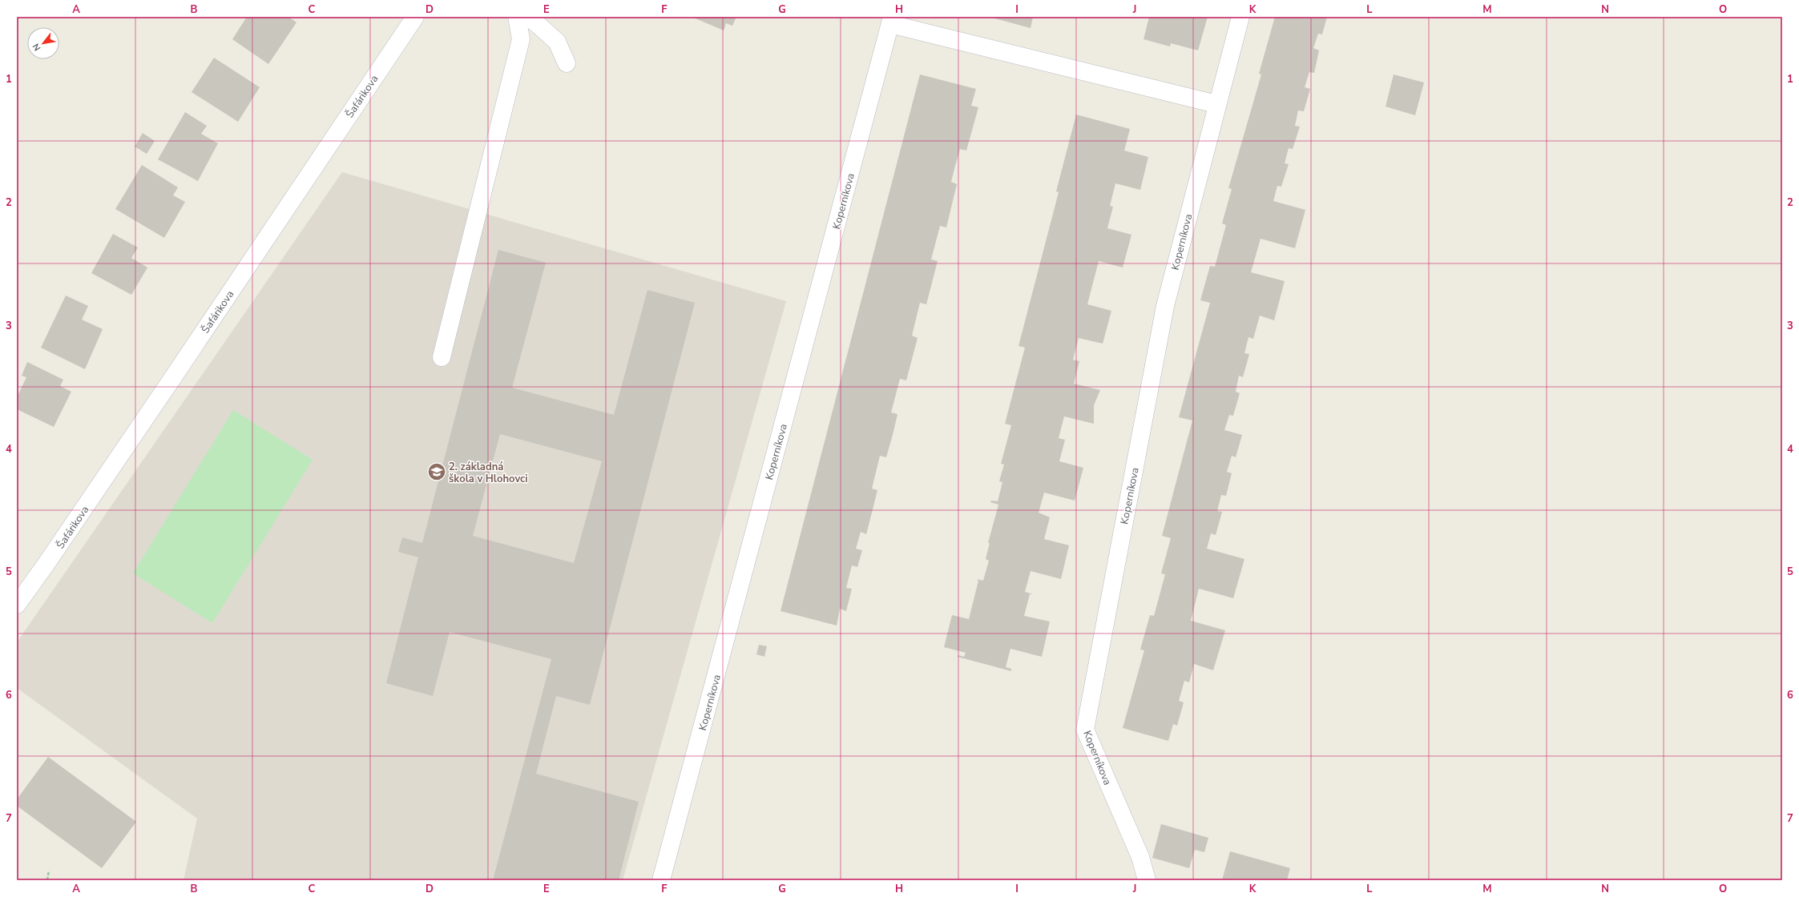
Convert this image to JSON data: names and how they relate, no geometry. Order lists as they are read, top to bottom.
{
  "streets": {
    "street": ["Šafárikova", "Koperníkova"]
  },
  "places": {
    "school or university": ["2. základná škola v Hlohovci"]
  },
  "north": "bottom left",
  "grid": {
    "columns": [
      "A",
      "B",
      "C",
      "D",
      "E",
      "F",
      "G",
      "H",
      "I",
      "J",
      "K",
      "L",
      "M",
      "N",
      "O"
    ],
    "rows": [
      "1",
      "2",
      "3",
      "4",
      "5",
      "6",
      "7"
    ]
  }
}
